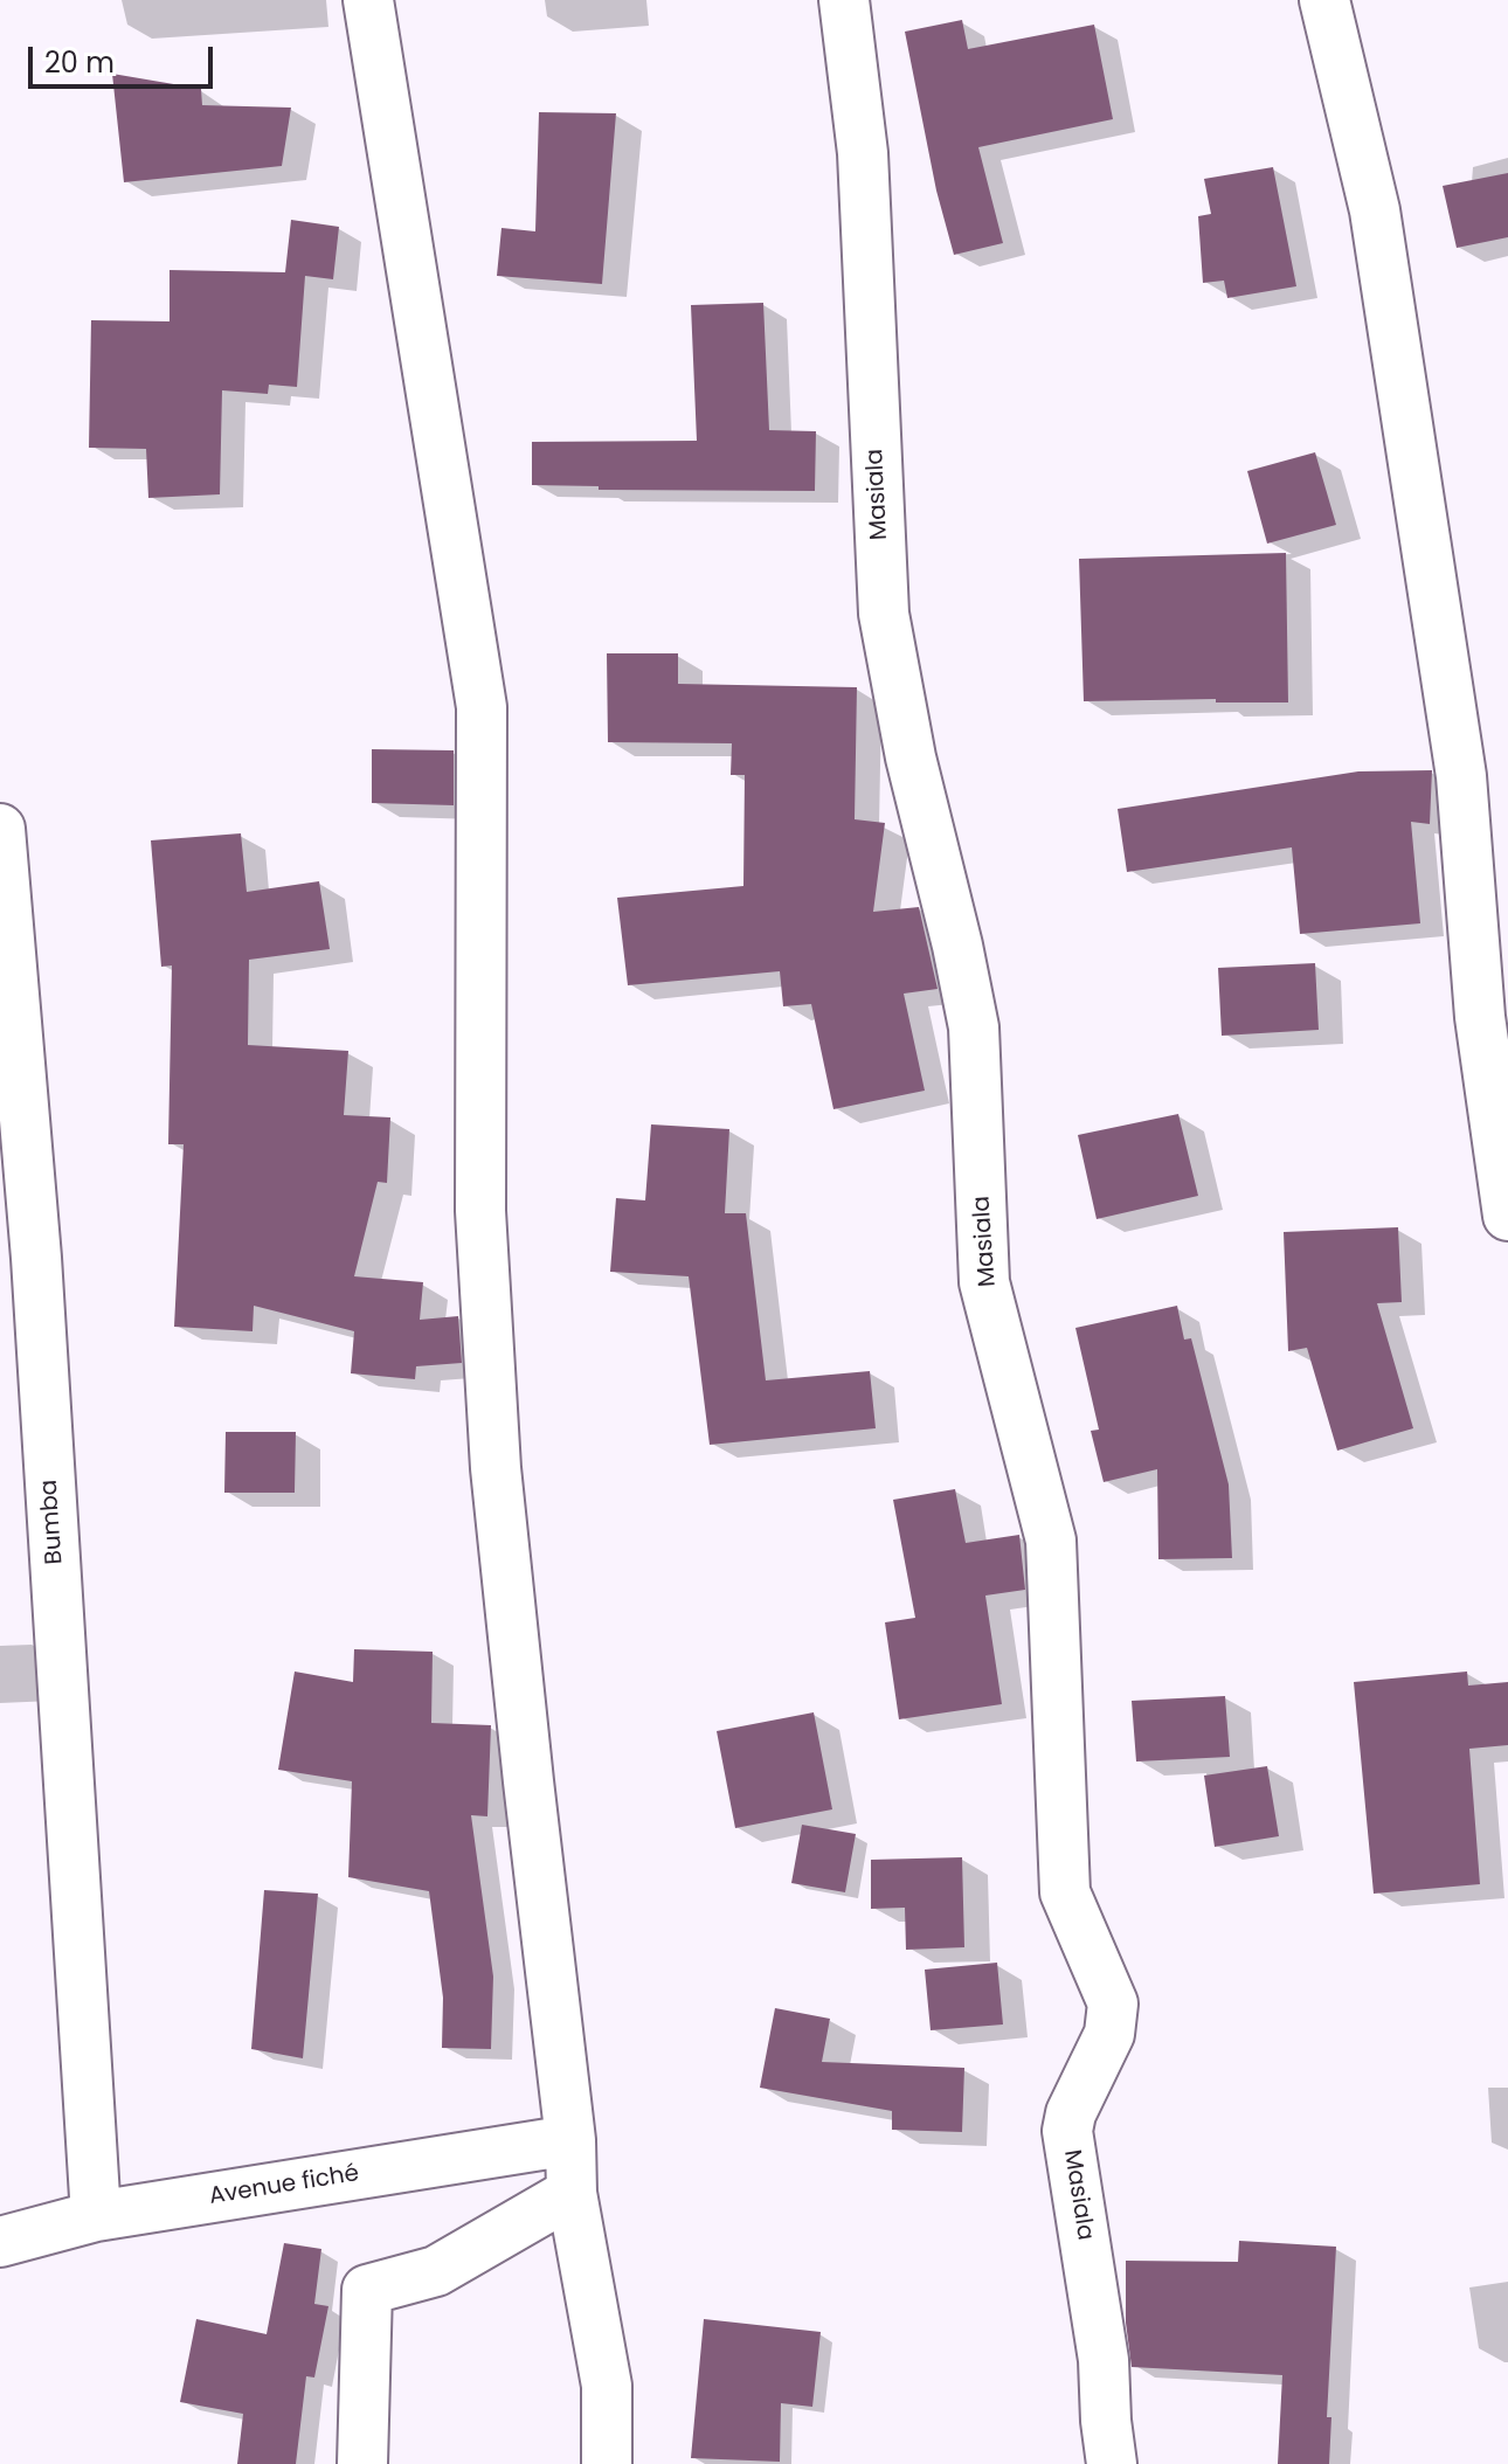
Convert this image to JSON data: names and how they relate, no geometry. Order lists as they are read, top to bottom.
{
  "streets": {
    "street": ["Masiala", "Bumba", "Avenue fiché"]
  },
  "crossings": [
    ["Bumba", "Avenue fiché"]
  ],
  "scale_bar": "20 m"
}
